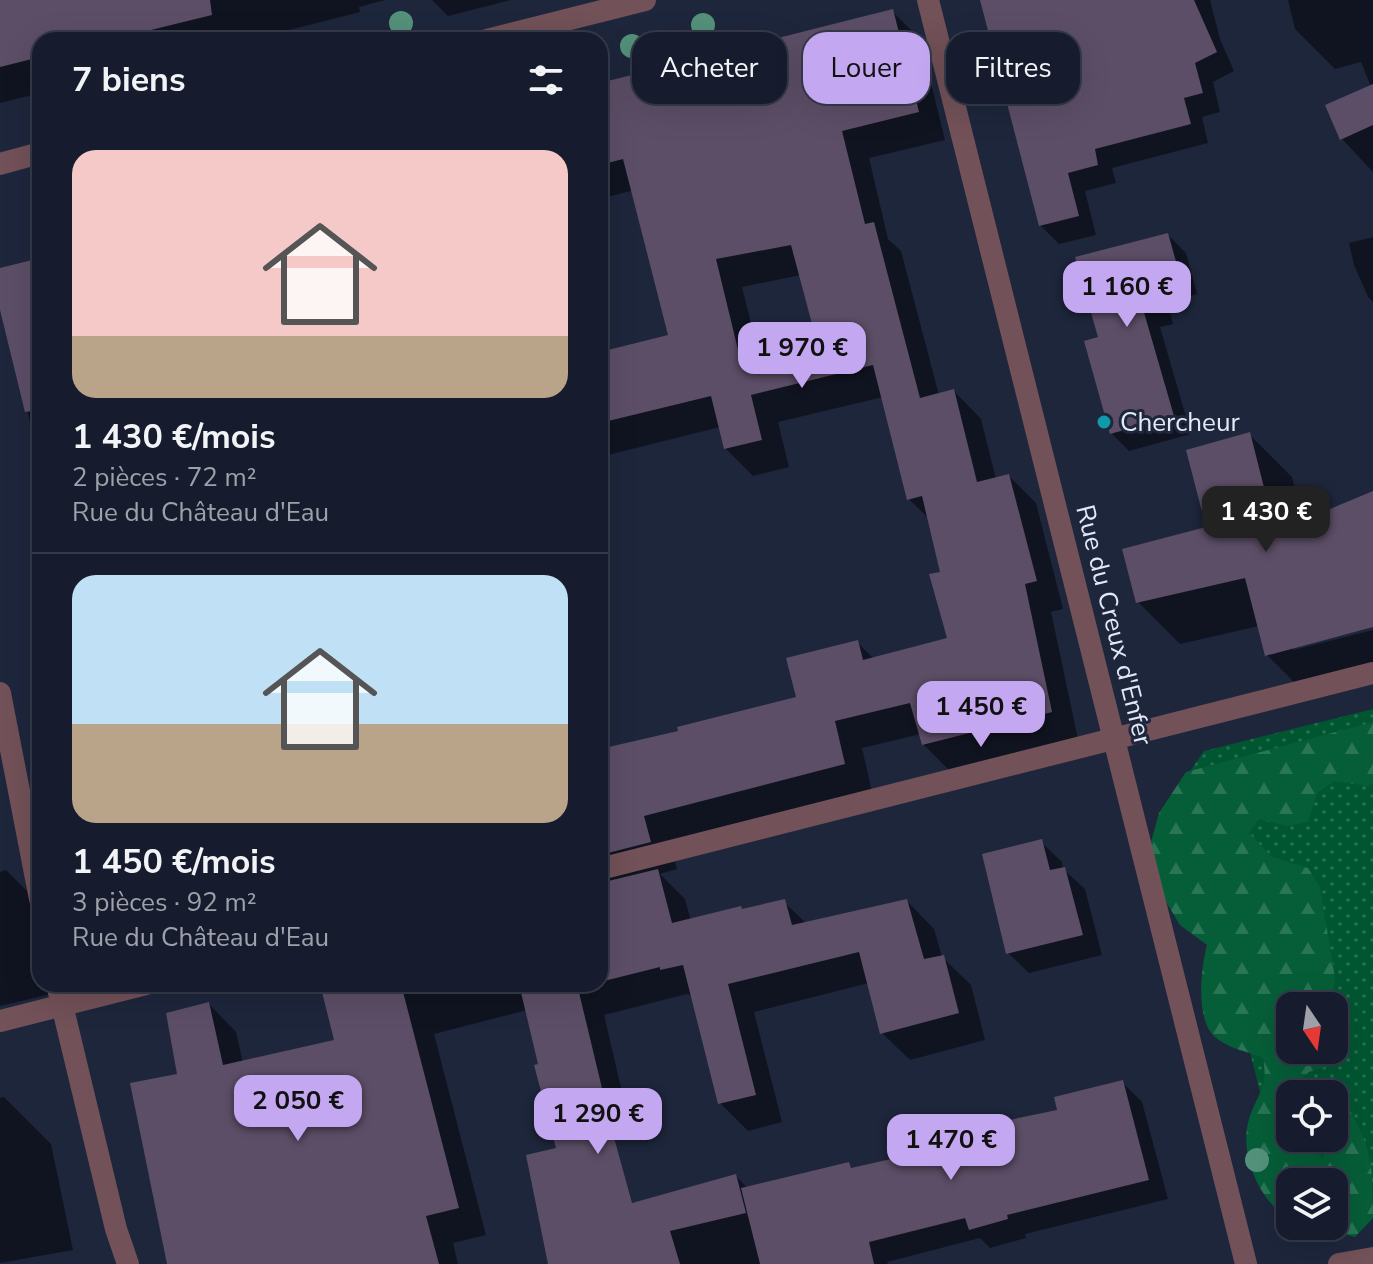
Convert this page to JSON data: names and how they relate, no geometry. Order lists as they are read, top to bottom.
{
  "streets": {
    "street": ["Rue du Creux d'Enfer"]
  },
  "places": ["Chercheur"],
  "north": "bottom",
  "page": {
    "chip": ["Acheter", "Louer", "Filtres"],
    "heading": "7 biens",
    "list": [
      {
        "name": "1 430 €/mois",
        "note": "2 pièces · 72 m² · Rue du Château d'Eau"
      },
      {
        "name": "1 450 €/mois",
        "note": "3 pièces · 92 m² · Rue du Château d'Eau"
      }
    ],
    "price": [
      "1 160 €",
      "1 970 €",
      "1 430 €",
      "1 450 €",
      "2 050 €",
      "1 290 €",
      "1 470 €"
    ]
  }
}
